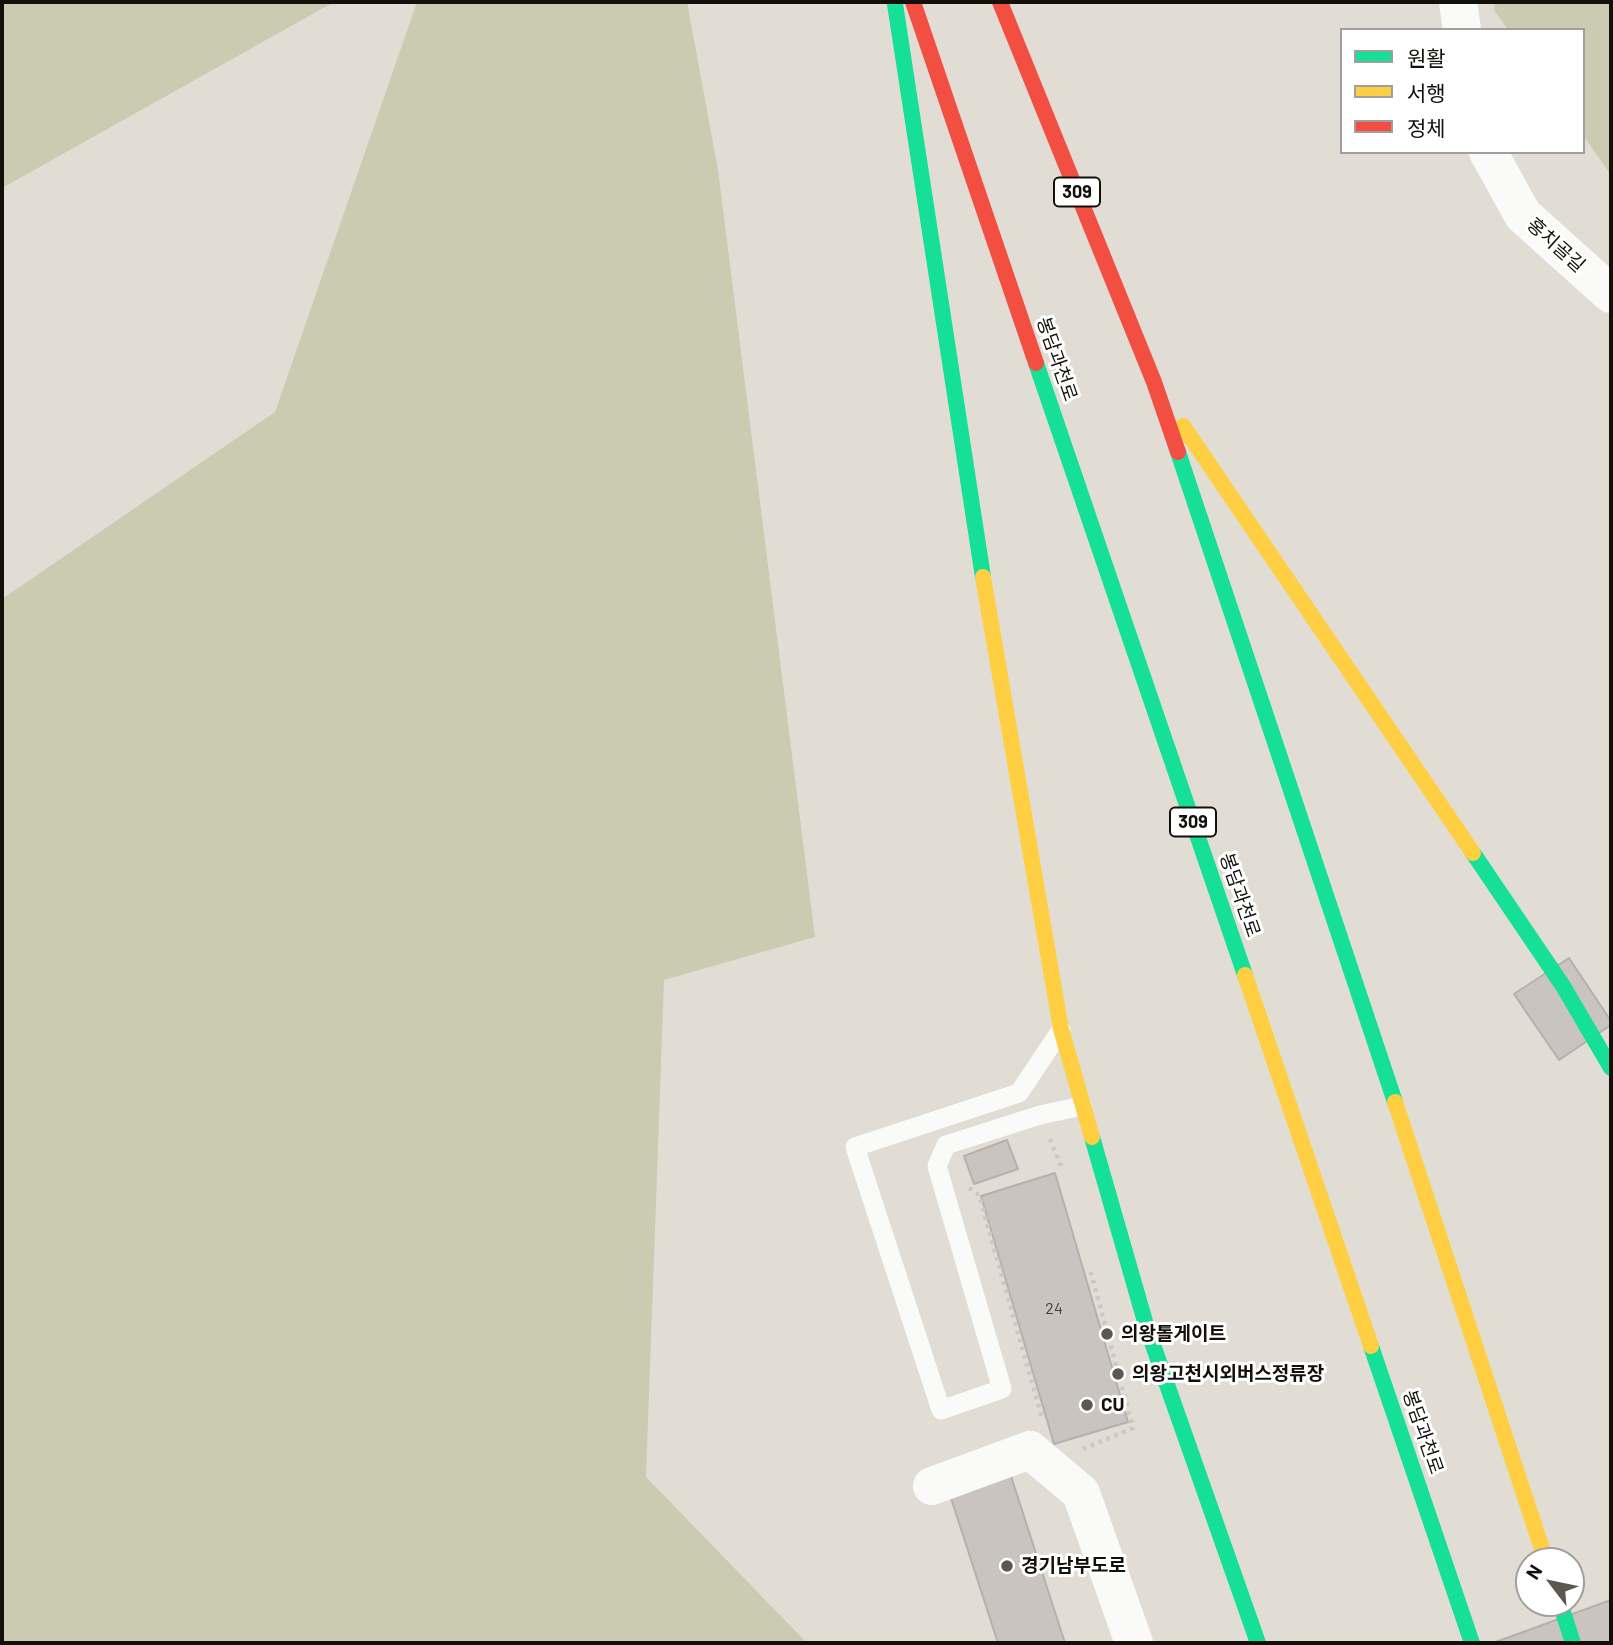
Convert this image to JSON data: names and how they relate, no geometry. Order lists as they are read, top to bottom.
{
  "streets": {
    "highway": ["309", "봉담과천로"],
    "street": ["홍치골길"]
  },
  "places": [
    "의왕톨게이트",
    "의왕고천시외버스정류장",
    "CU",
    "경기남부도로"
  ],
  "house_numbers": ["24"],
  "legend": ["원활", "서행", "정체"],
  "north": "top left"
}
